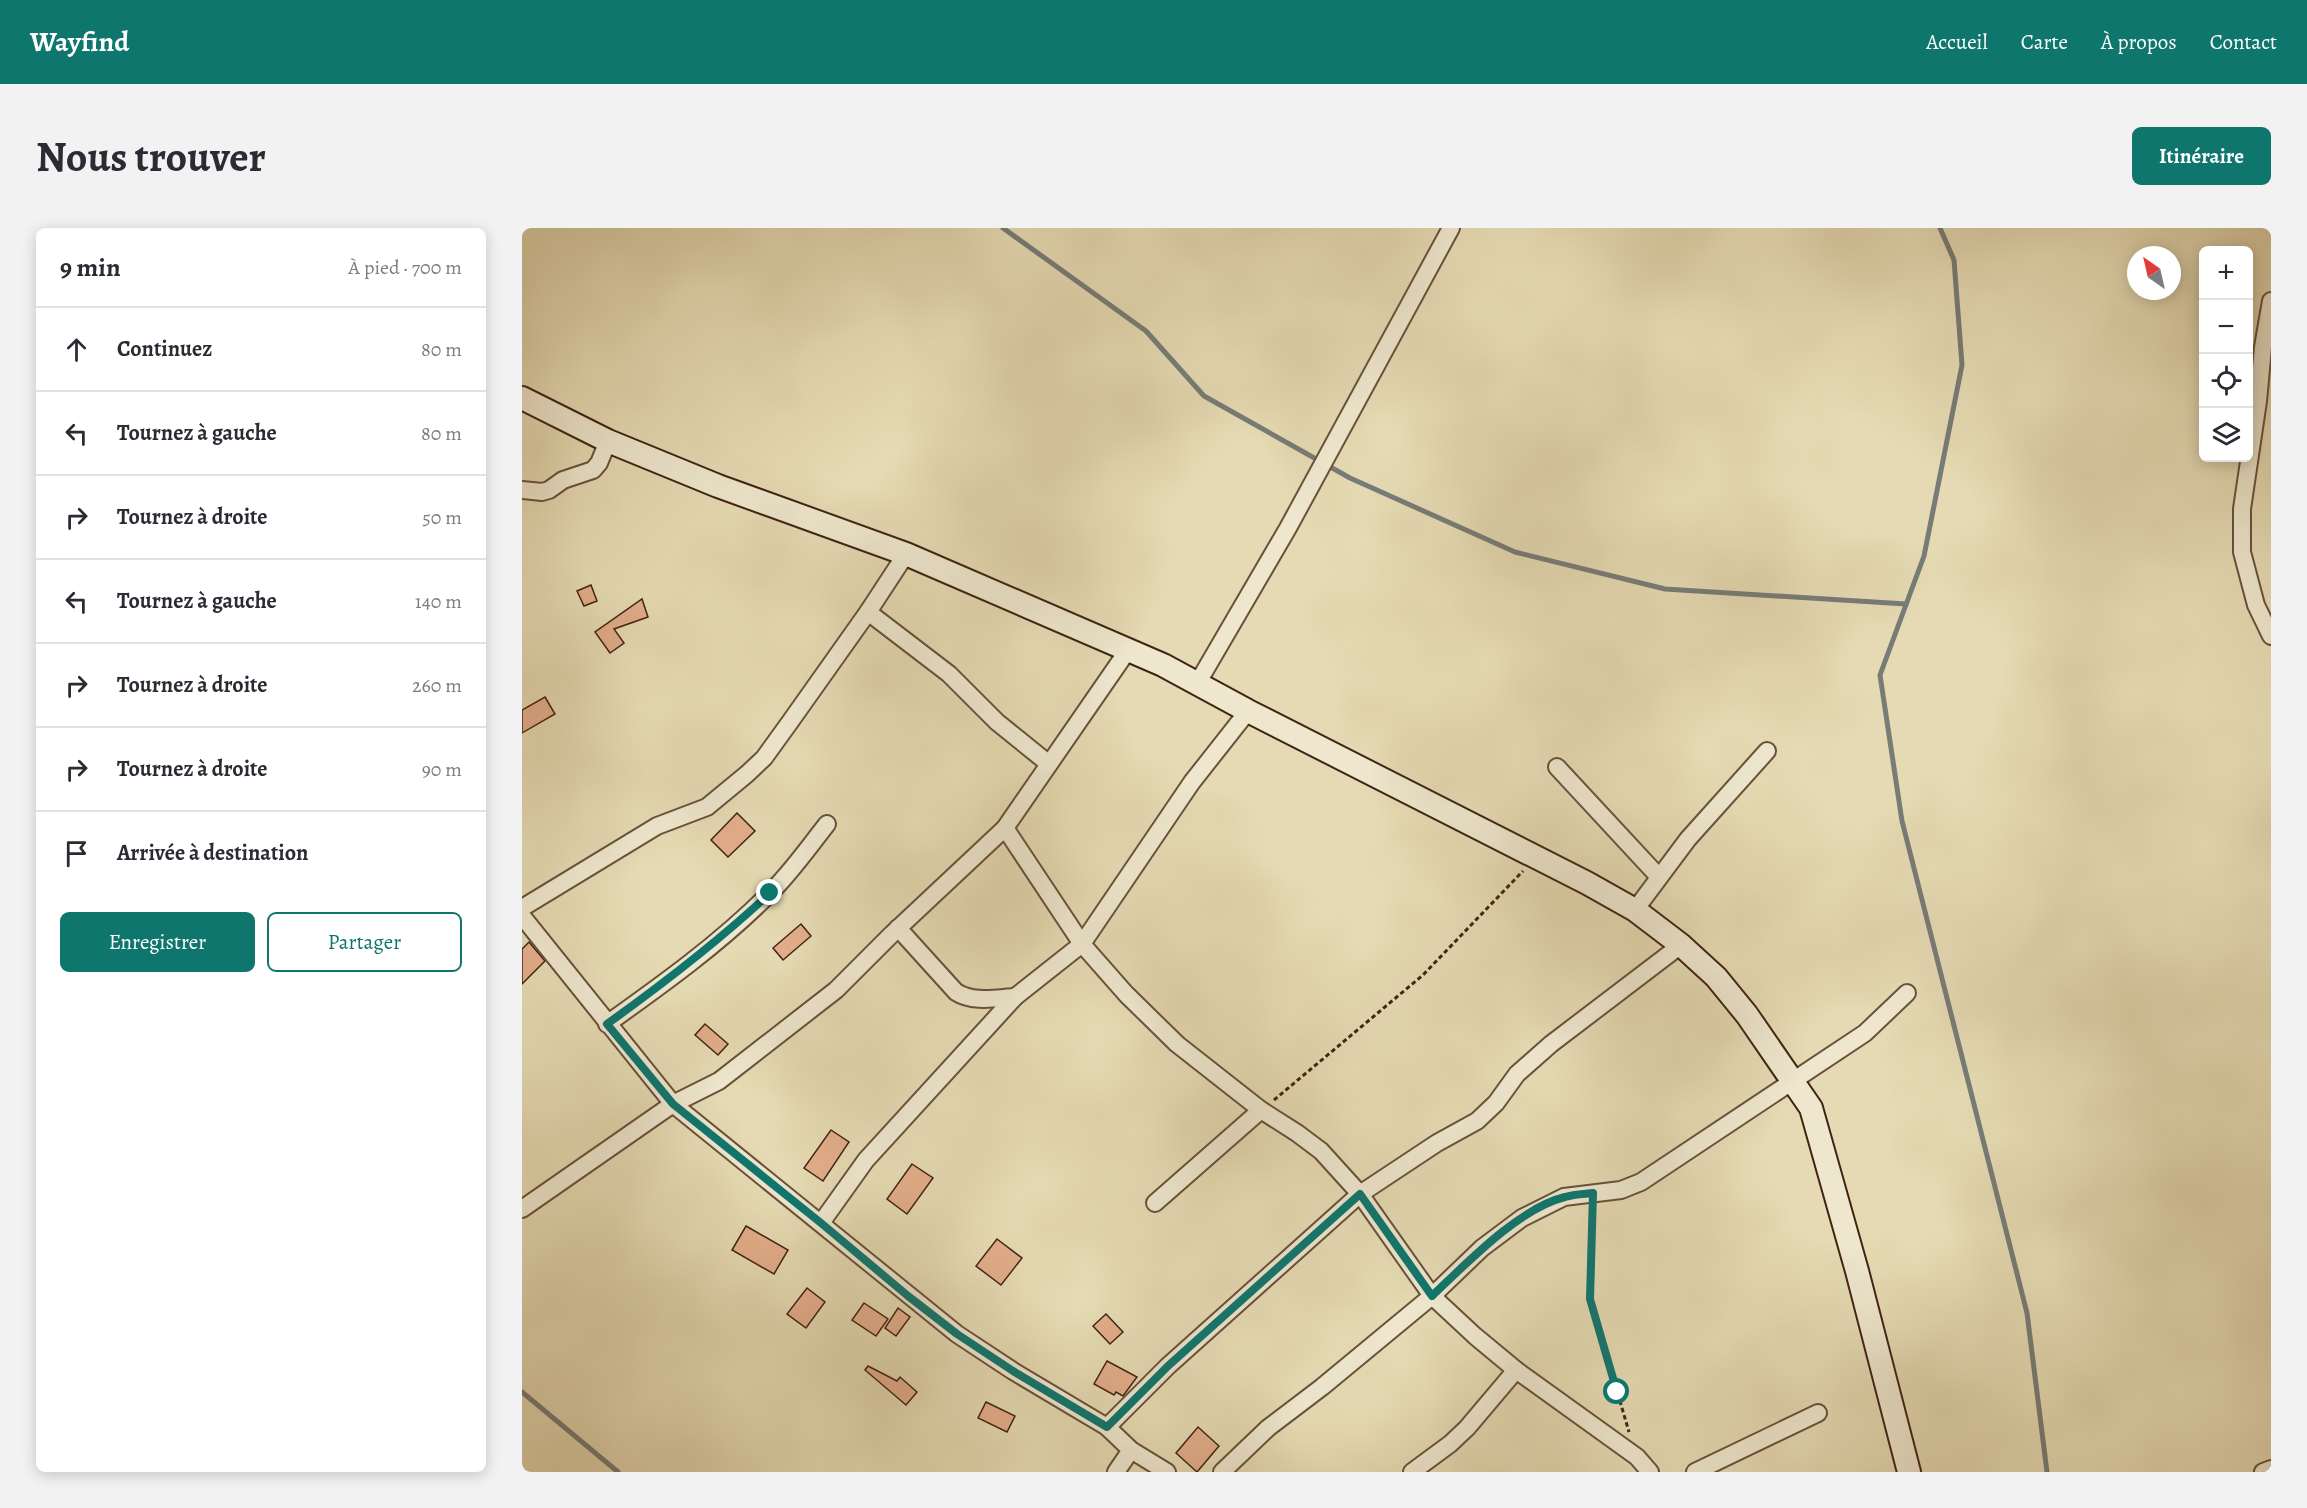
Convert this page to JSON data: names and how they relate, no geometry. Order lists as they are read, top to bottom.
{
  "north": "top left",
  "page": {
    "header": "Wayfind",
    "nav": [
      "Accueil",
      "Carte",
      "À propos",
      "Contact"
    ],
    "buttons": [
      "Itinéraire",
      ["Enregistrer", "Partager"]
    ],
    "title": "Nous trouver",
    "heading": ["9 min", "À pied · 700 m"],
    "map_buttons": ["+", "−"],
    "list": [
      ["Continuez", "80 m"],
      ["Tournez à gauche", "80 m"],
      ["Tournez à droite", "50 m"],
      ["Tournez à gauche", "140 m"],
      ["Tournez à droite", "260 m"],
      ["Tournez à droite", "90 m"],
      "Arrivée à destination"
    ]
  }
}
